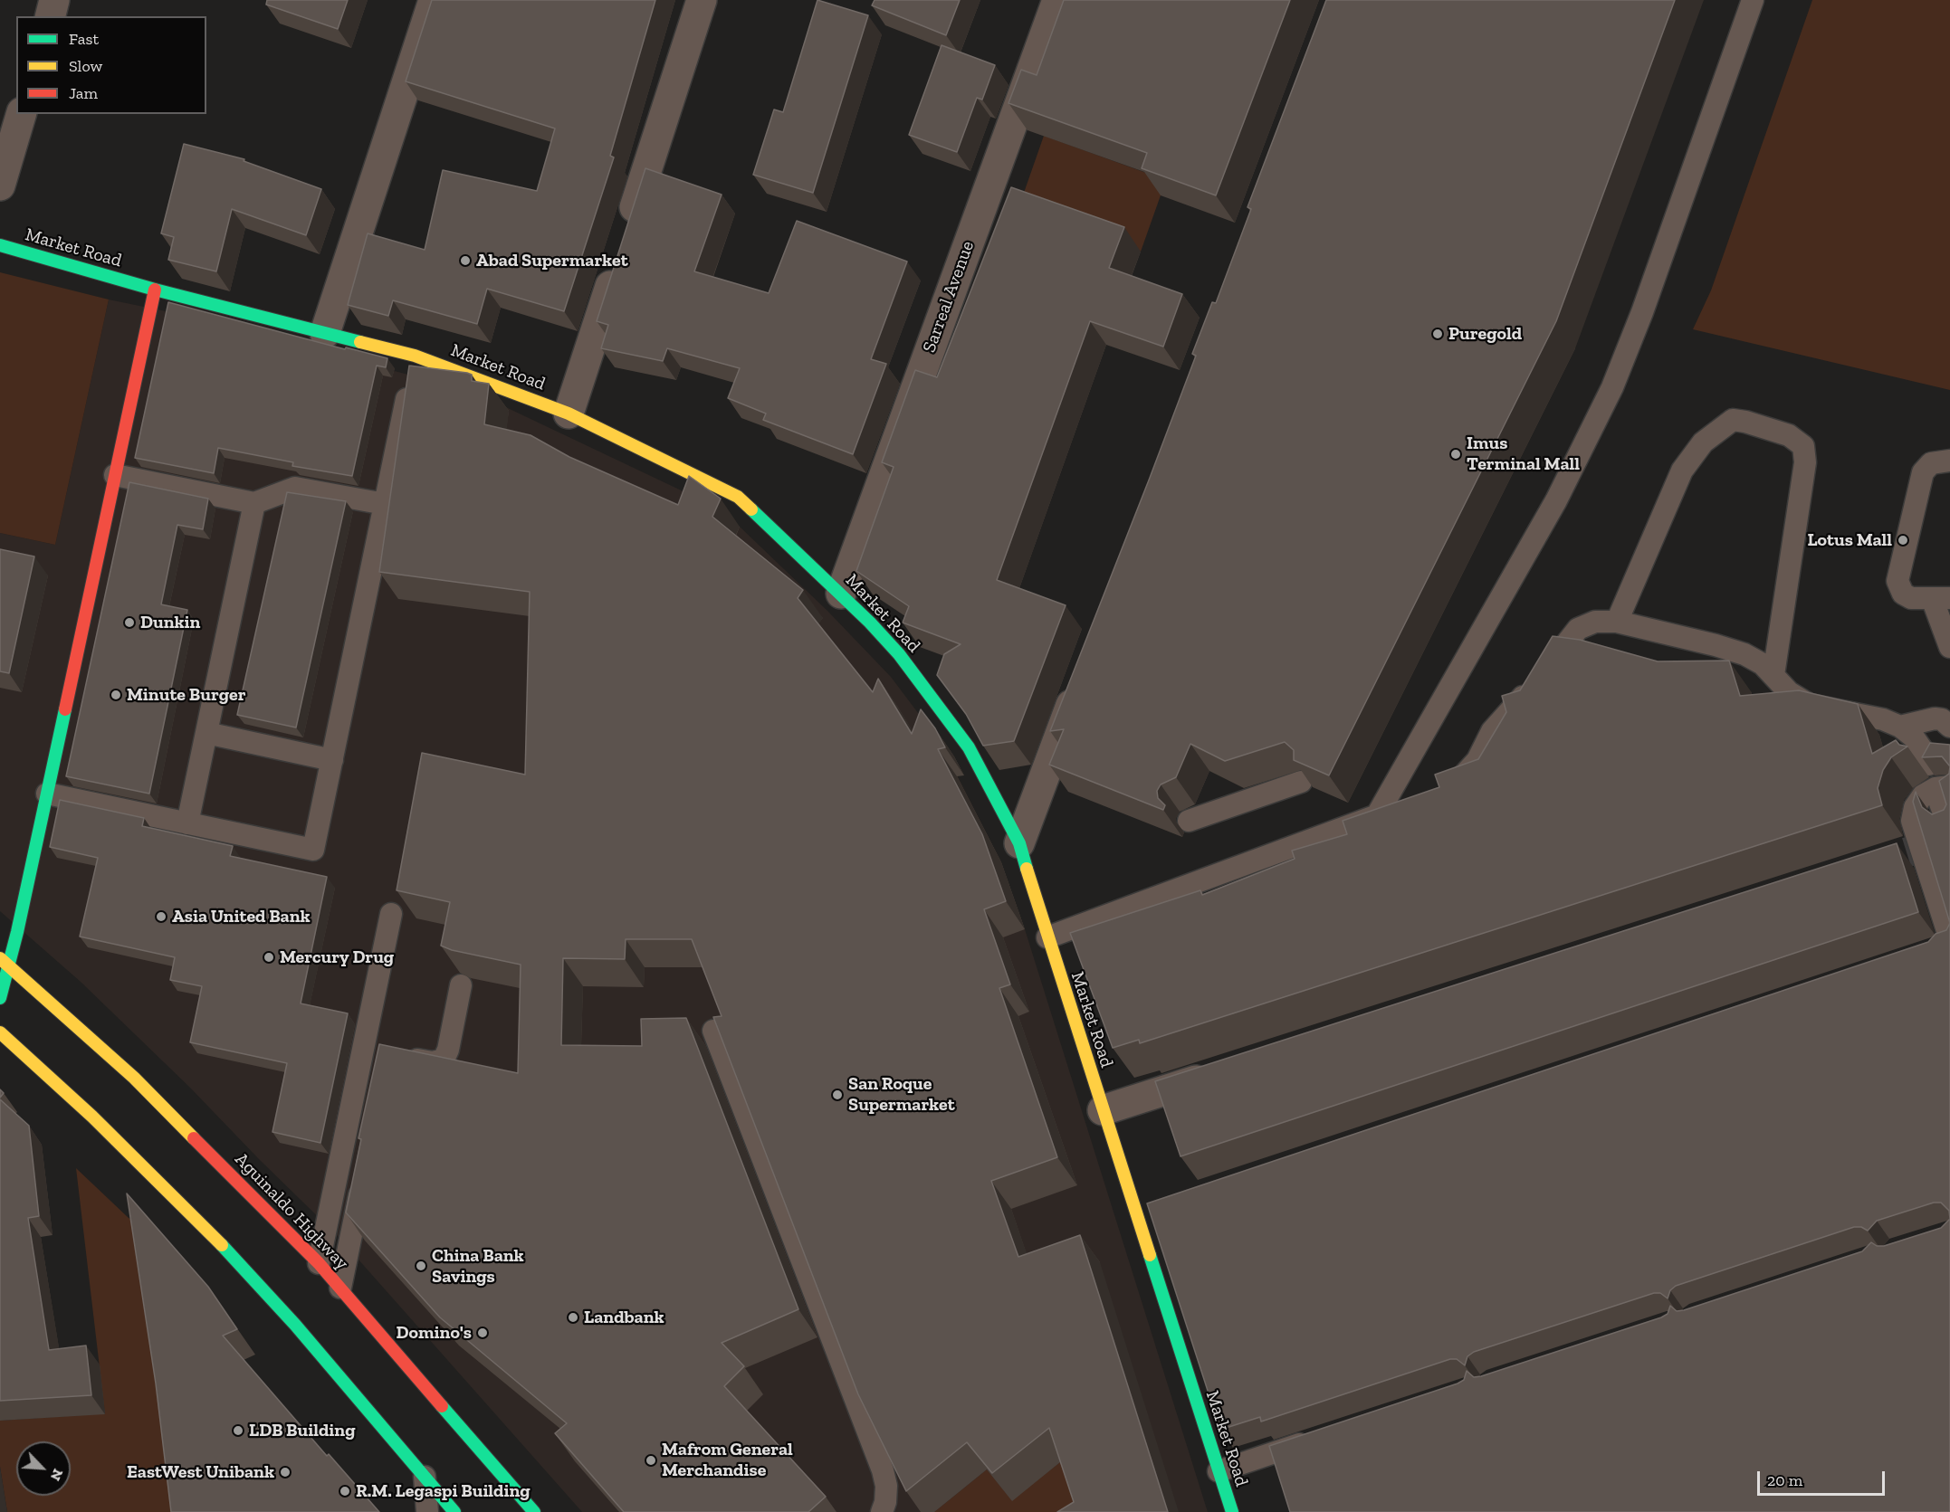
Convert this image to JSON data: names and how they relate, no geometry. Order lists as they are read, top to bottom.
{
  "streets": {
    "main road": ["Market Road", "Aguinaldo Highway"],
    "street": ["Sarreal Avenue"]
  },
  "crossings": [
    ["Market Road", "Sarreal Avenue"]
  ],
  "places": [
    "Abad Supermarket",
    "Puregold",
    "Imus Terminal Mall",
    "Lotus Mall",
    "Dunkin",
    "Minute Burger",
    "Asia United Bank",
    "Mercury Drug",
    "San Roque Supermarket",
    "China Bank Savings",
    "Landbank",
    "Domino's",
    "LDB Building",
    "Mafrom General Merchandise",
    "EastWest Unibank",
    "R.M. Legaspi Building"
  ],
  "legend": ["Fast", "Slow", "Jam"],
  "scale_bar": "20 m",
  "north": "bottom right"
}
